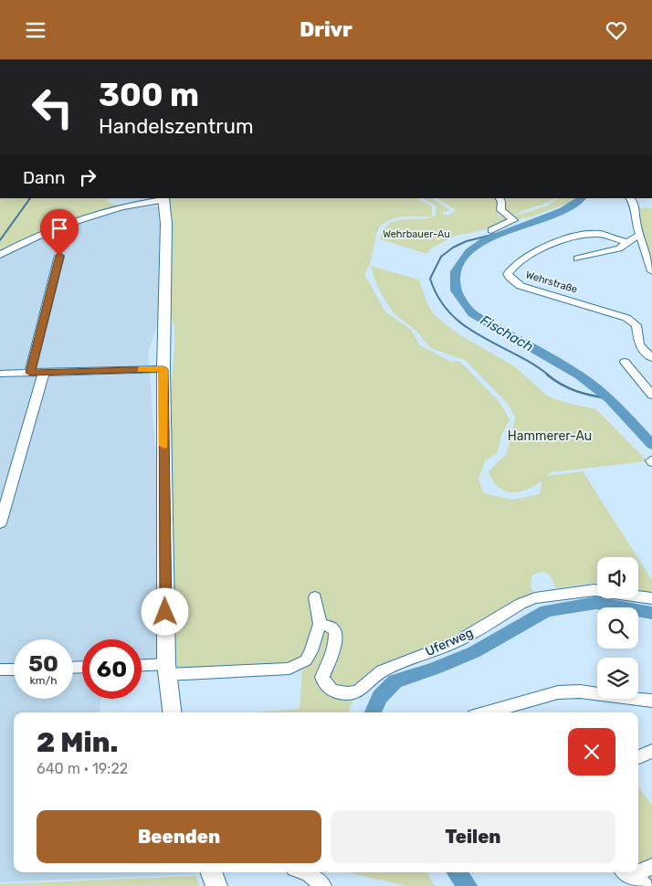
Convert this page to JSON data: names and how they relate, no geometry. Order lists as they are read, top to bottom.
{
  "streets": {
    "street": ["Wehrstraße", "Uferweg"]
  },
  "water": ["Fischach"],
  "parks": ["Wehrbauer-Au", "Hammerer-Au"],
  "page": {
    "header": "Drivr",
    "turn": ["300 m", "Handelszentrum"],
    "then": "Dann",
    "speed": "50 km/h",
    "limit": "60",
    "heading": ["2 Min.", "640 m · 19:22"],
    "buttons": ["Beenden", "Teilen"]
  }
}
